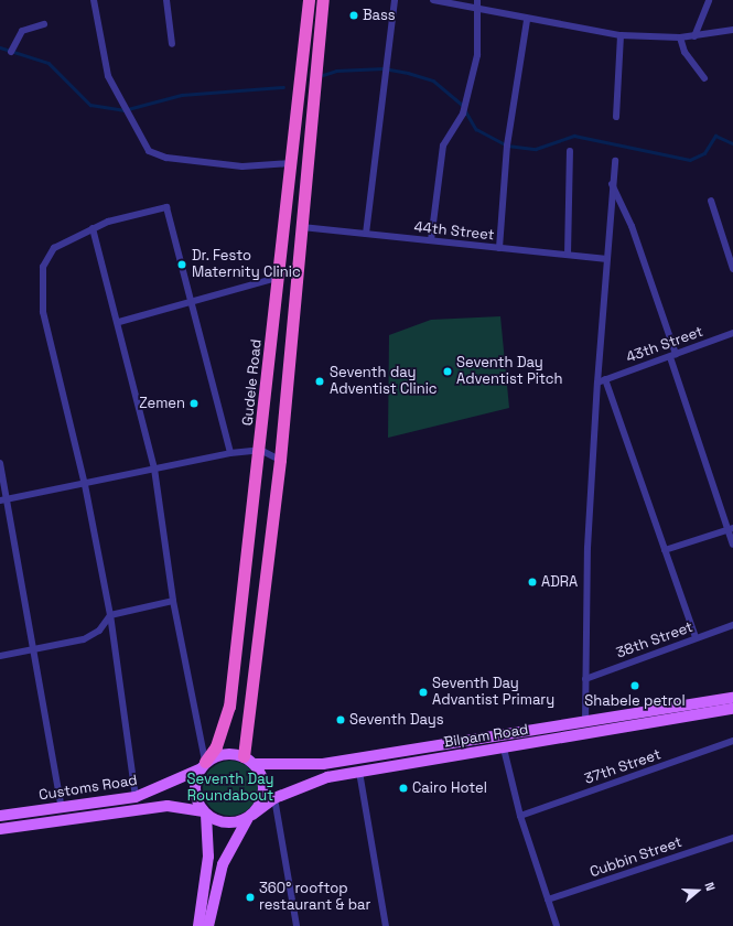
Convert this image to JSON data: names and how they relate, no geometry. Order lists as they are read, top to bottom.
{
  "streets": {
    "highway": ["Gudele Road"],
    "main road": ["Bilpam Road", "Customs Road"],
    "street": [
      "44th Street",
      "43th Street",
      "38th Street",
      "37th Street",
      "Cubbin Street"
    ]
  },
  "crossings": [
    ["Gudele Road", "Bilpam Road"],
    ["Gudele Road", "Customs Road"],
    ["Bilpam Road", "Customs Road"]
  ],
  "parks": ["Seventh Day Roundabout"],
  "places": [
    "Bass",
    "Dr. Festo Maternity Clinic",
    "Seventh Day Adventist Pitch",
    "Seventh day Adventist Clinic",
    "Zemen",
    "ADRA",
    "Shabele petrol",
    "Seventh Day Advantist Primary",
    "Seventh Days",
    "Cairo Hotel",
    "360° rooftop restaurant & bar"
  ],
  "north": "right"
}
